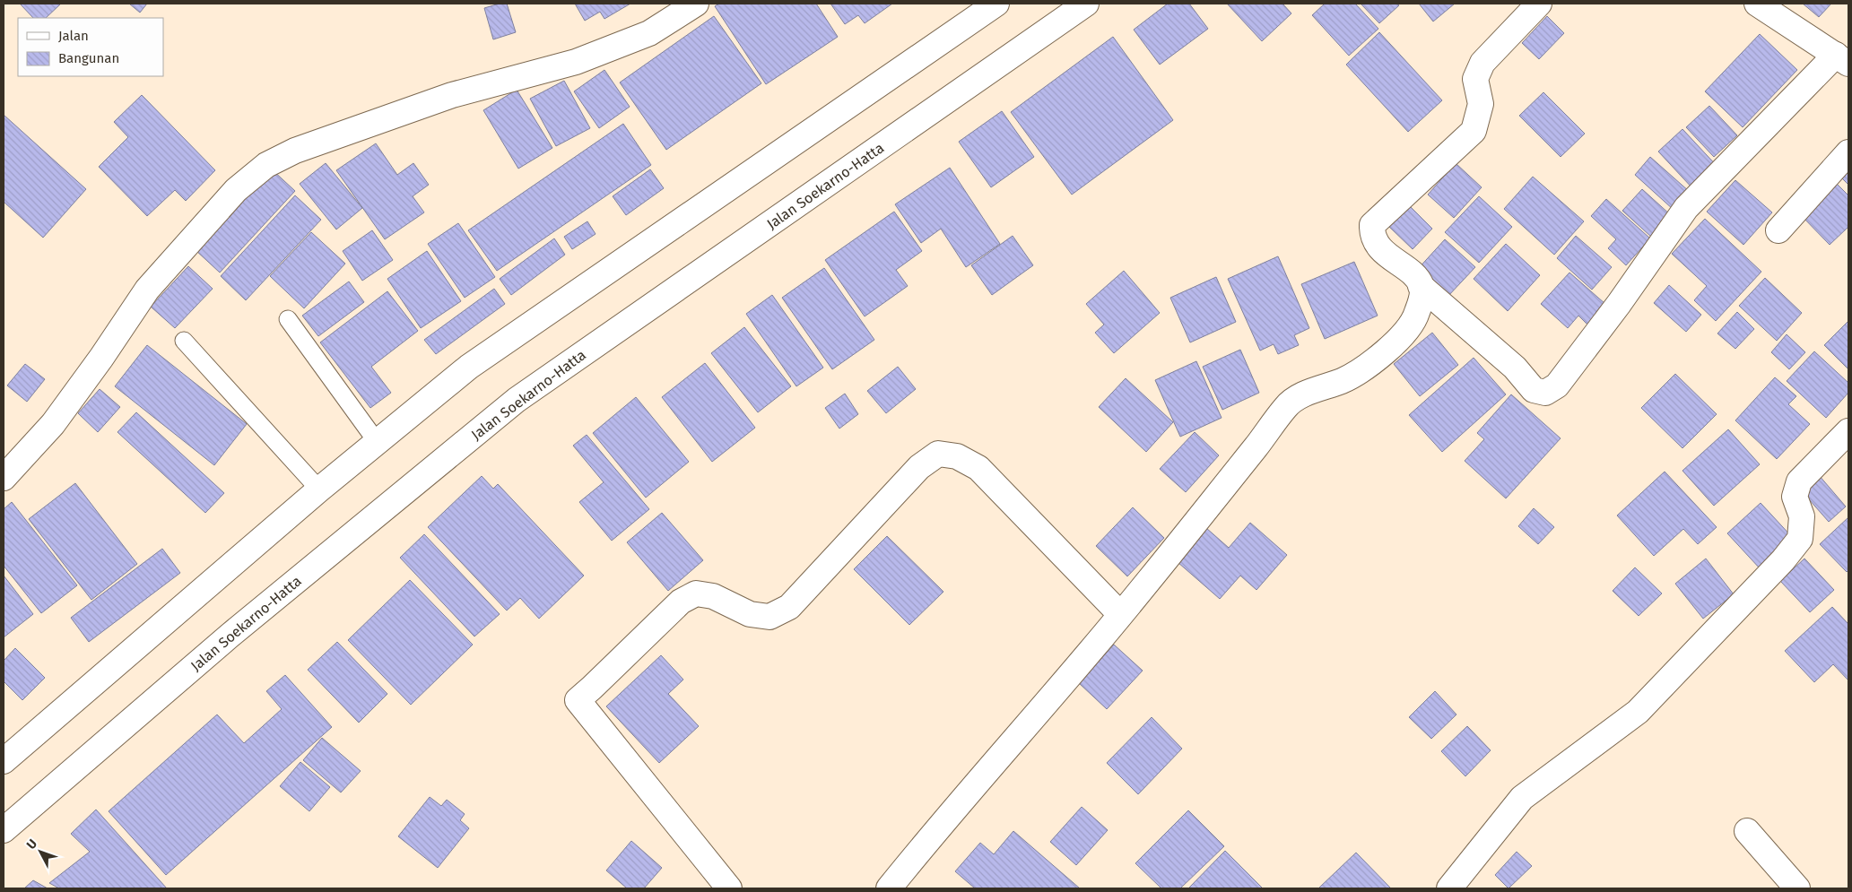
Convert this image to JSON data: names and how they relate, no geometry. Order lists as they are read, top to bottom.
{
  "streets": {
    "main road": ["Jalan Soekarno-Hatta"]
  },
  "legend": ["Jalan", "Bangunan"],
  "north": "top left"
}
